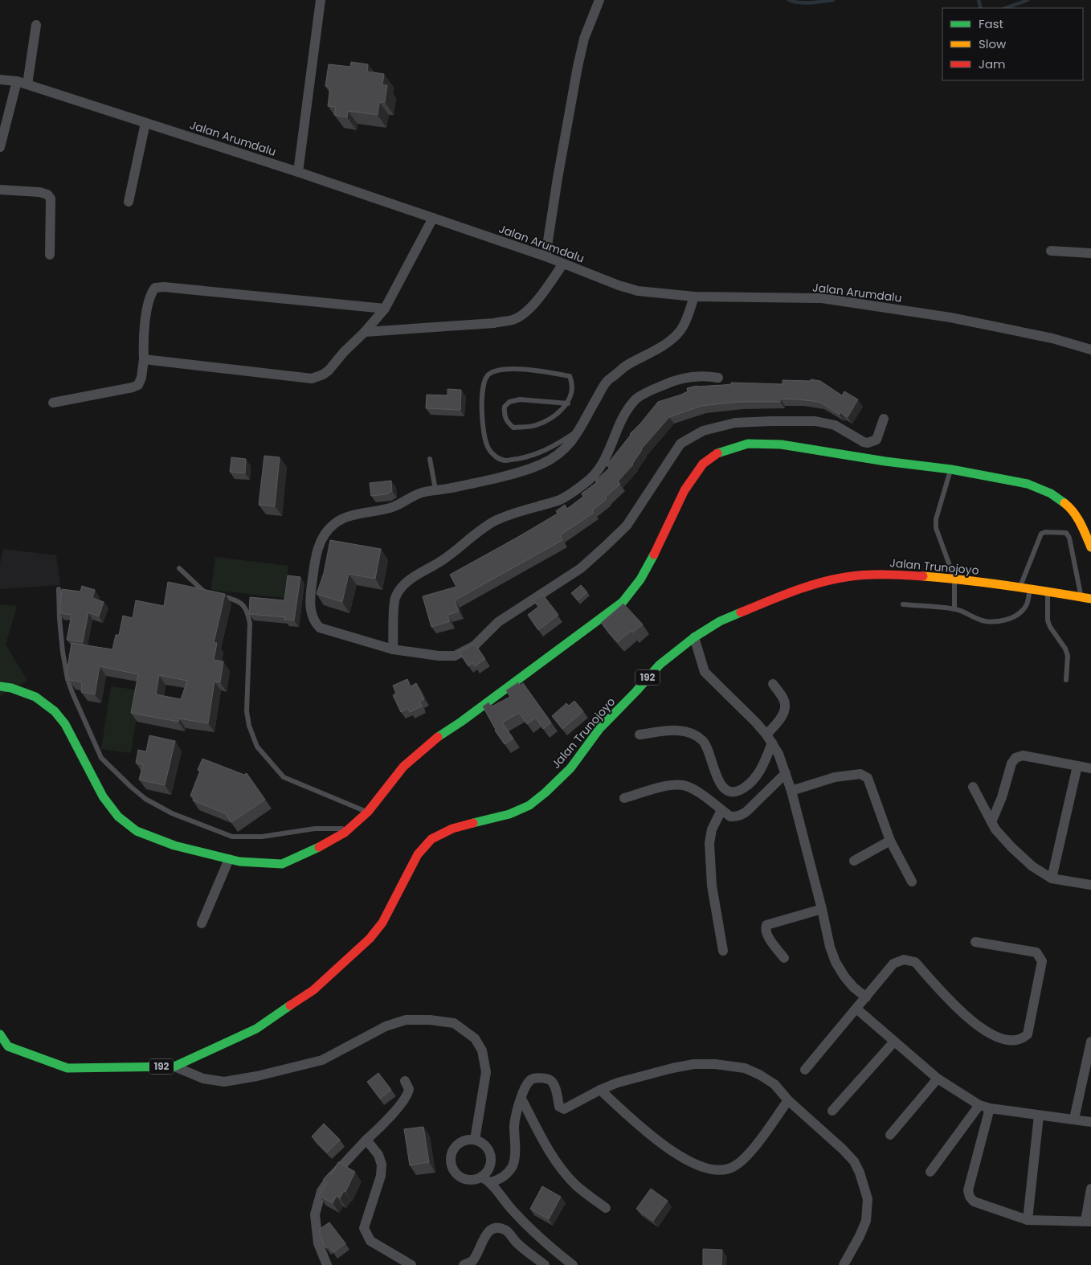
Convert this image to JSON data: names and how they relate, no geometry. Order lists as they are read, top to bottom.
{
  "streets": {
    "street": ["Jalan Arumdalu", "Jalan Trunojoyo", "192"]
  },
  "crossings": [
    ["Jalan Trunojoyo", "192"]
  ],
  "legend": ["Fast", "Slow", "Jam"]
}
